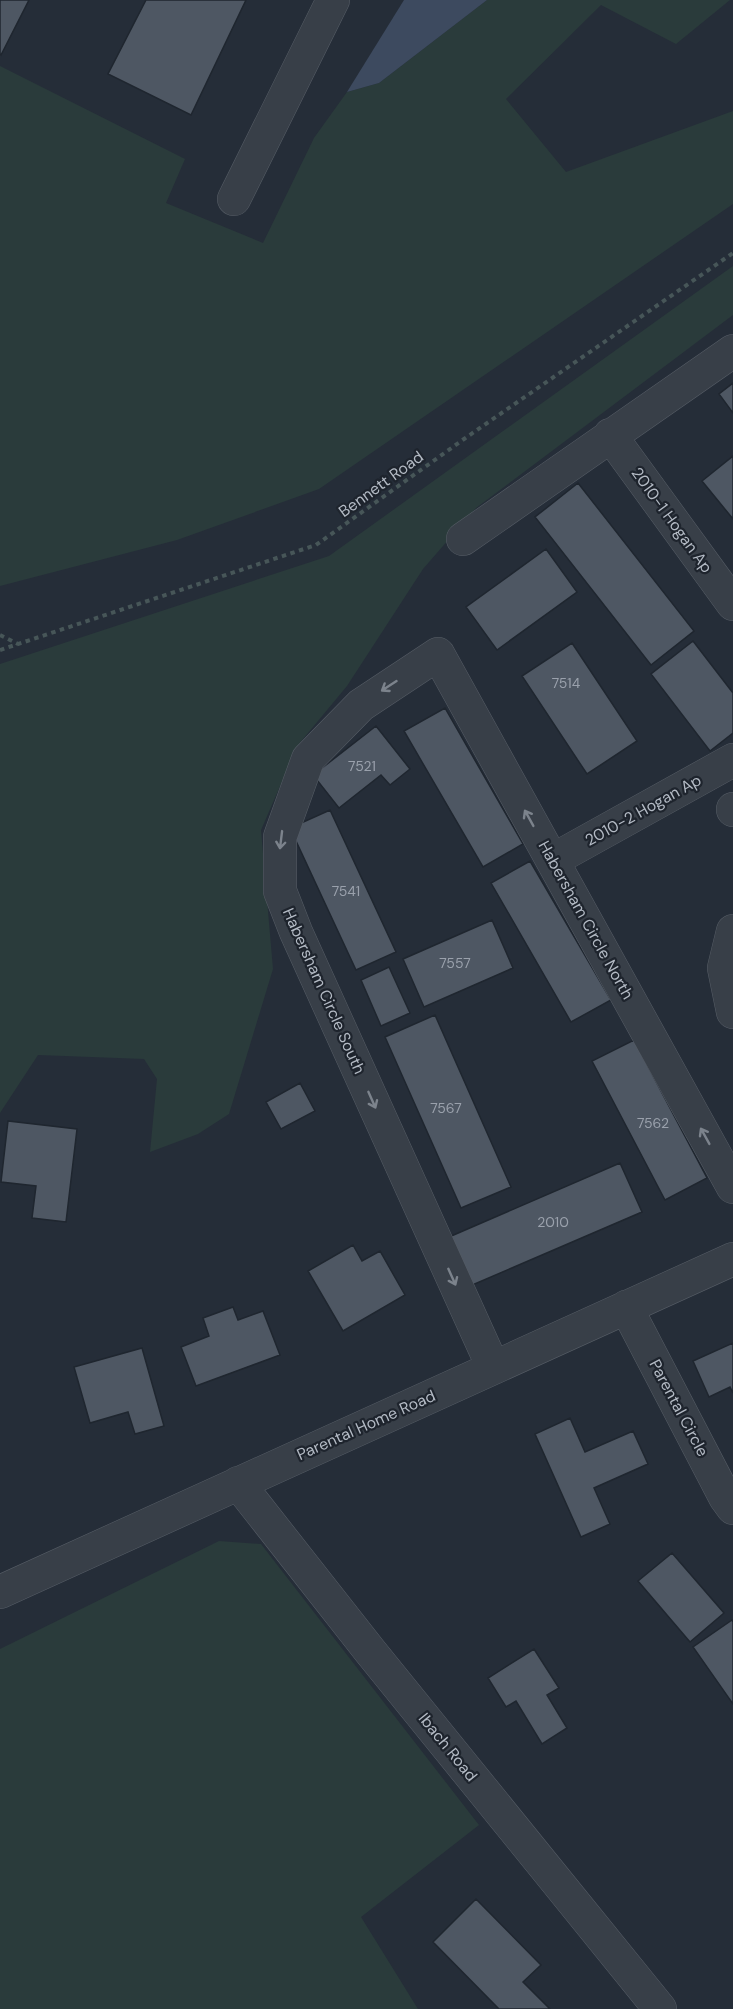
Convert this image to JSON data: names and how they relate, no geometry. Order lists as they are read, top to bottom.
{
  "streets": {
    "street": [
      "2010-1 Hogan Ap",
      "2010-2 Hogan Ap",
      "Habersham Circle North",
      "Habersham Circle South",
      "Parental Circle",
      "Parental Home Road",
      "Ibach Road"
    ],
    "path": ["Bennett Road"]
  },
  "crossings": [
    ["2010-2 Hogan Ap", "Habersham Circle North"],
    ["Habersham Circle North", "Habersham Circle South"],
    ["Habersham Circle South", "Parental Home Road"],
    ["Parental Circle", "Parental Home Road"],
    ["Parental Home Road", "Ibach Road"]
  ],
  "one_way": ["Habersham Circle North", "Habersham Circle South"],
  "house_numbers": [
    "7514",
    "7521",
    "7541",
    "7557",
    "7567",
    "7562",
    "2010"
  ]
}
